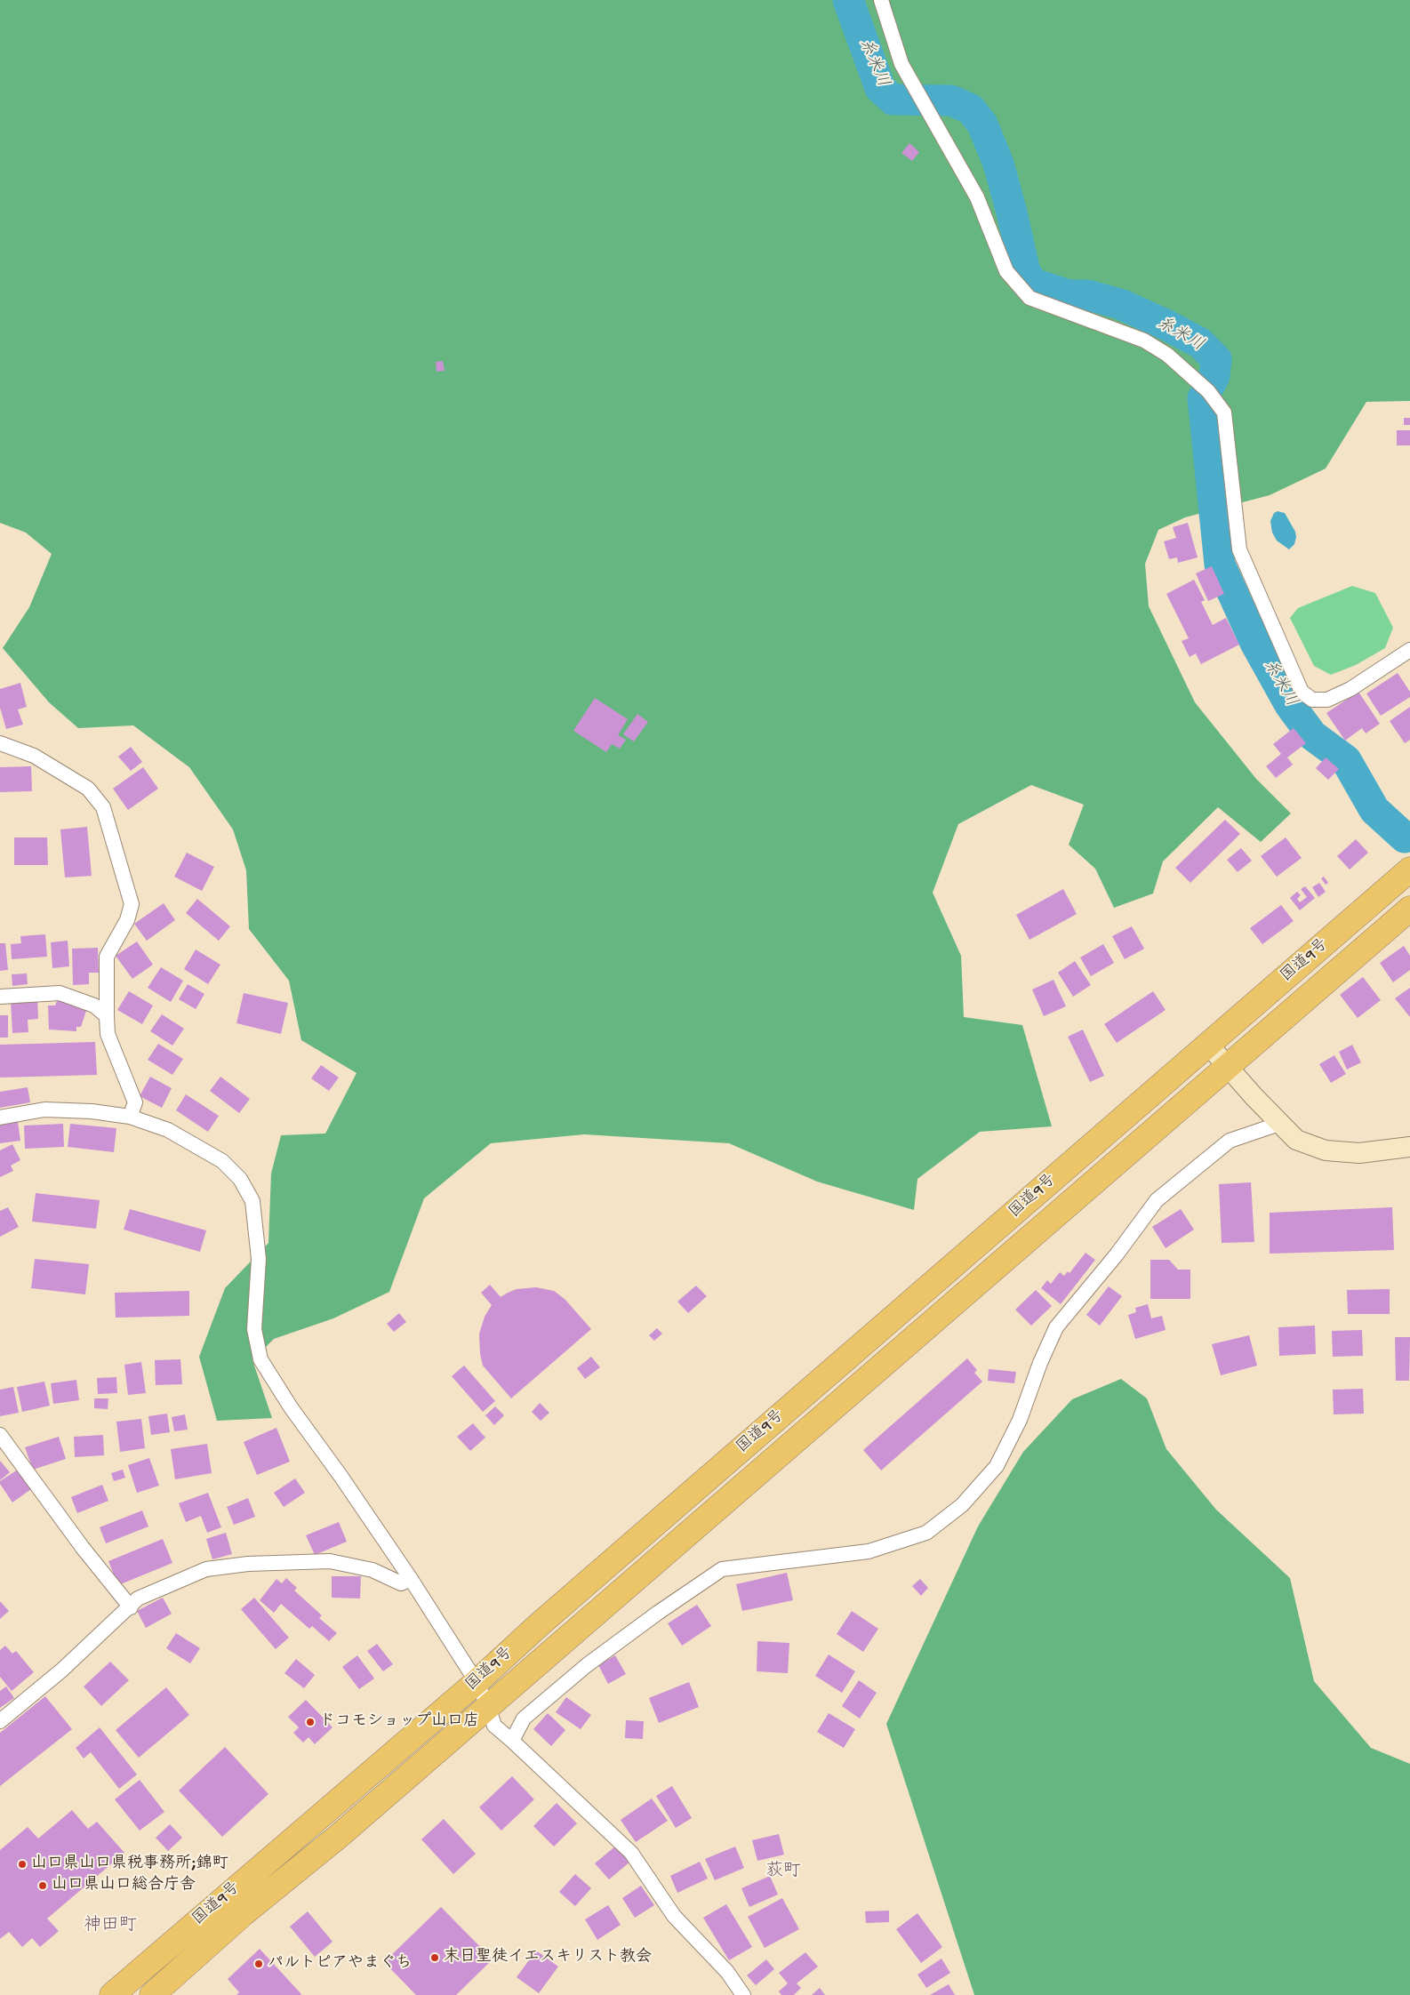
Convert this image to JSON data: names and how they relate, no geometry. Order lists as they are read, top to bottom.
{
  "streets": {
    "highway": ["国道9号"]
  },
  "districts": ["荻町", "神田町"],
  "water": ["糸米川"],
  "places": [
    "ドコモショップ山口店",
    "山口県山口県税事務所;錦町",
    "山口県山口総合庁舎",
    "末日聖徒イエスキリスト教会",
    "パルトピアやまぐち"
  ]
}
